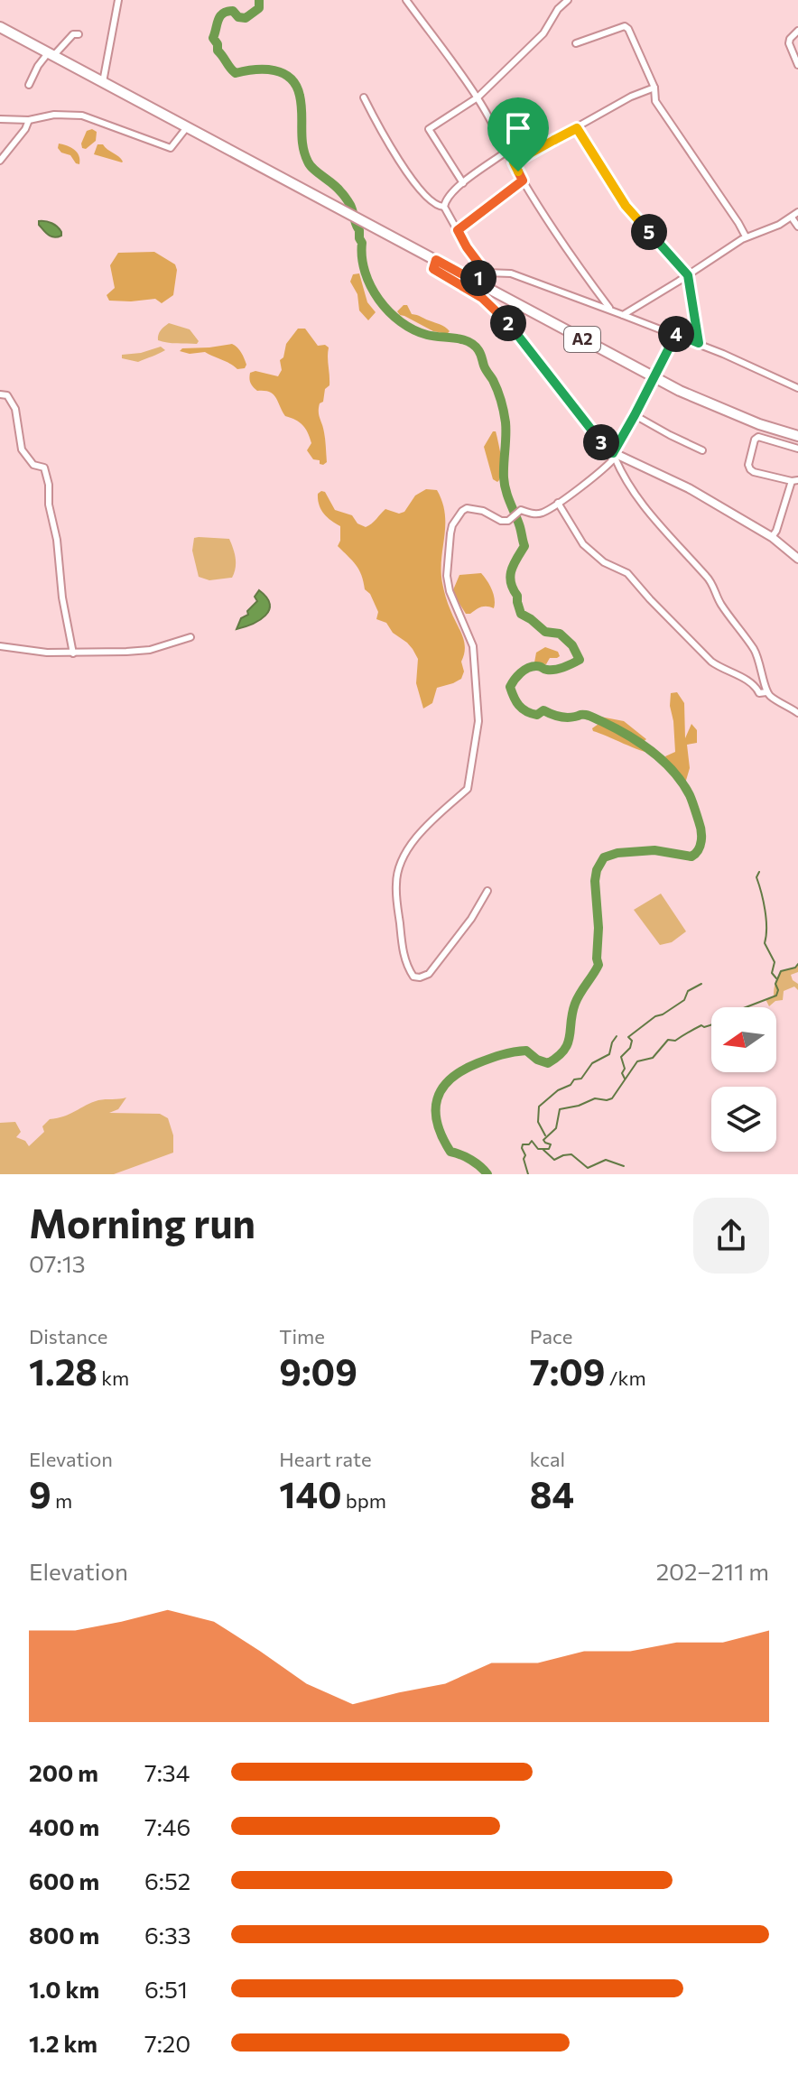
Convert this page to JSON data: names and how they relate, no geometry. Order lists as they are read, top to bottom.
{
  "streets": {
    "main road": ["A2"]
  },
  "north": "left",
  "page": {
    "pins": [
      "5",
      "1",
      "2",
      "4",
      "3"
    ],
    "heading": ["Morning run", "07:13"],
    "stats": [
      ["Distance", "1.28 km"],
      ["Time", "9:09"],
      ["Pace", "7:09 /km"],
      ["Elevation", "9 m"],
      ["Heart rate", "140 bpm"],
      ["kcal", "84"]
    ],
    "chart": ["Elevation", "202–211 m"],
    "list": [
      {
        "name": "200 m",
        "note": "7:34"
      },
      {
        "name": "400 m",
        "note": "7:46"
      },
      {
        "name": "600 m",
        "note": "6:52"
      },
      {
        "name": "800 m",
        "note": "6:33"
      },
      {
        "name": "1.0 km",
        "note": "6:51"
      },
      {
        "name": "1.2 km",
        "note": "7:20"
      }
    ]
  }
}
